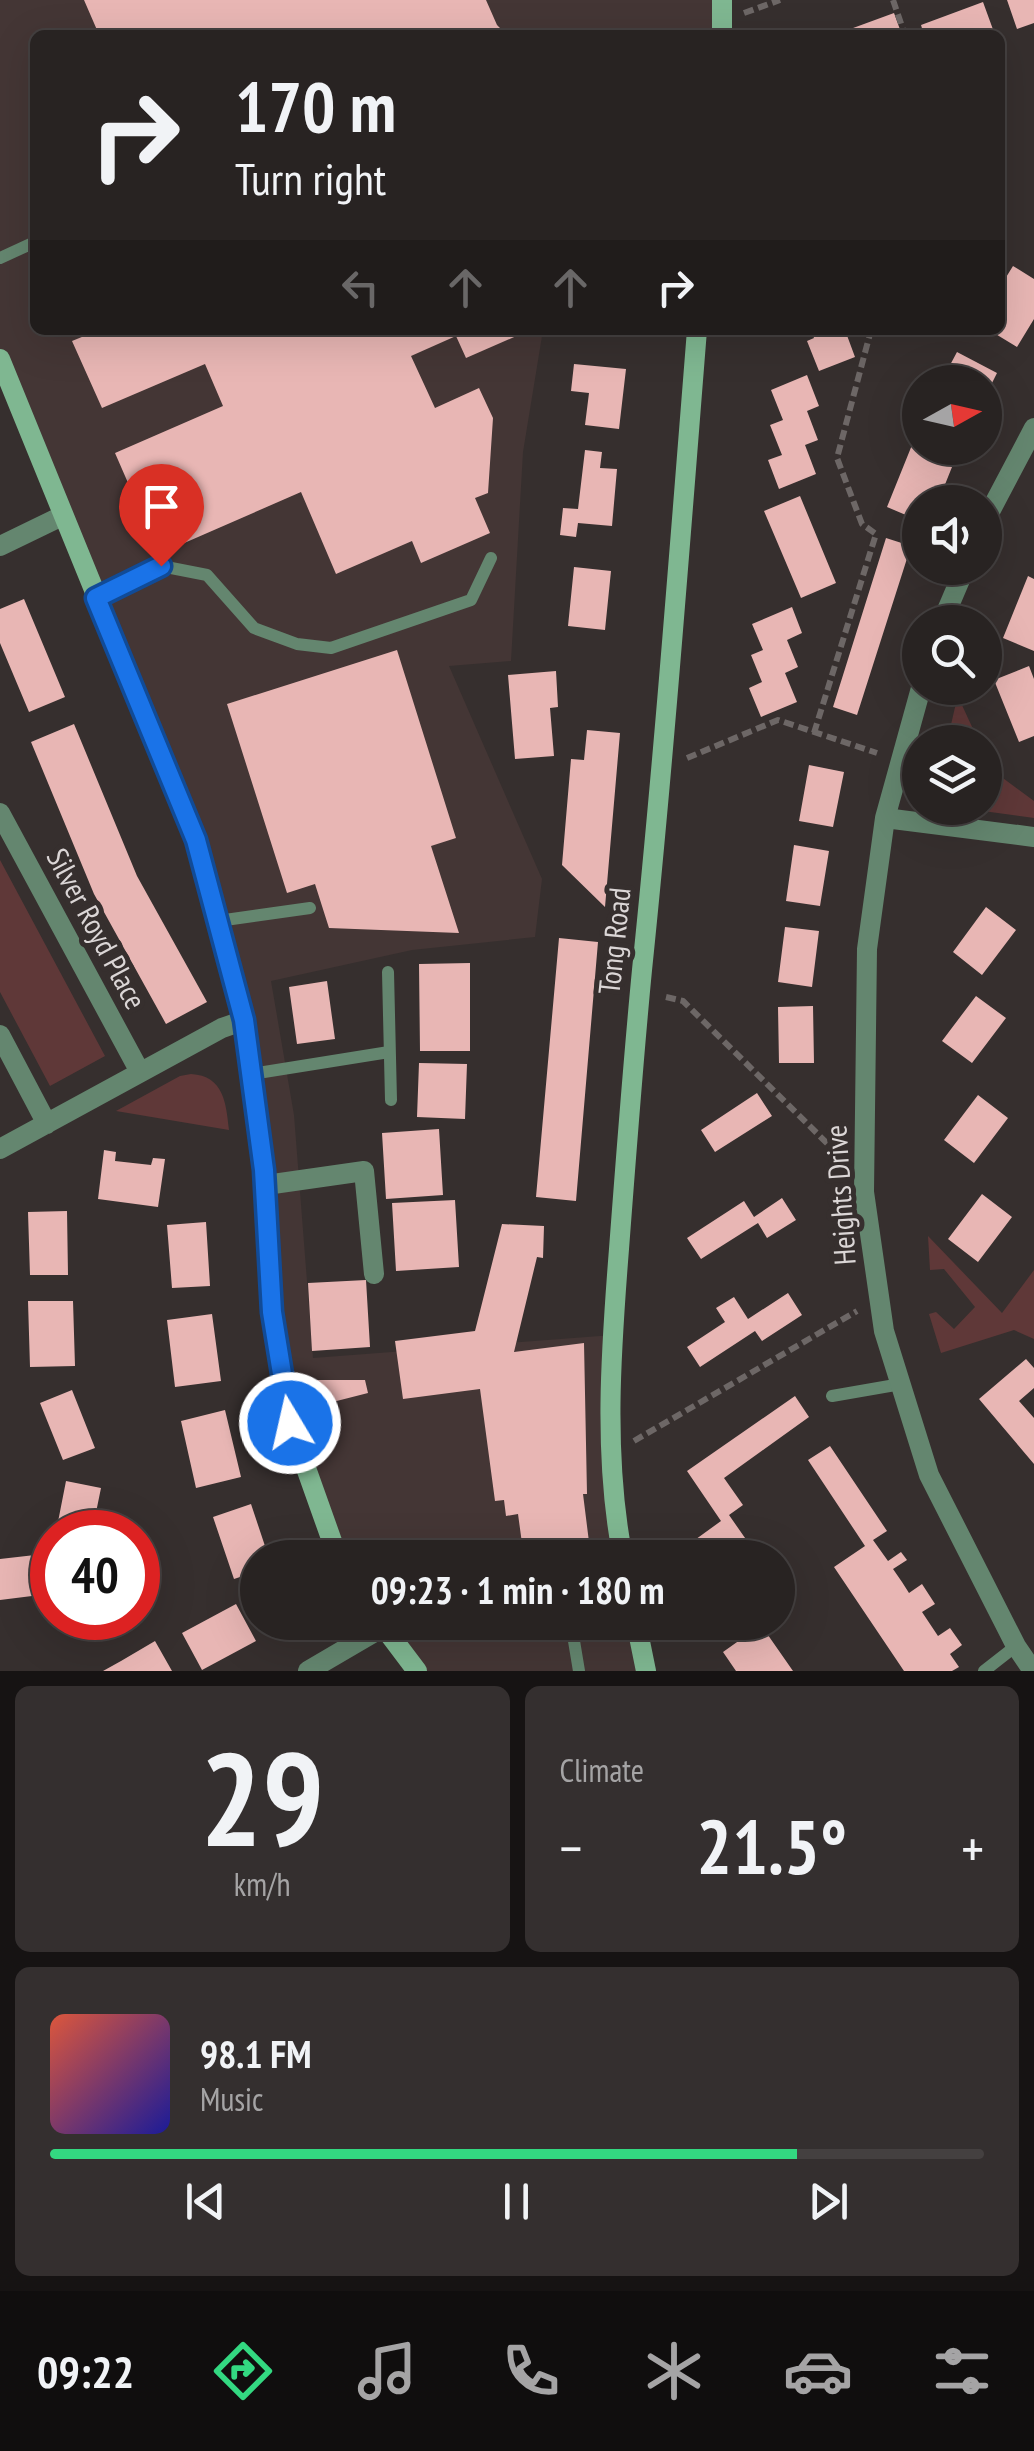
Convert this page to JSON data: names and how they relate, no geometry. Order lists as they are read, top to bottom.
{
  "streets": {
    "main road": ["Tong Road"],
    "street": ["Silver Royd Place", "Heights Drive"]
  },
  "north": "right",
  "page": {
    "turn": ["170 m", "Turn right"],
    "limit": "40",
    "trip": "09:23 · 1 min · 180 m",
    "tile": [
      ["29", "km/h"],
      "Climate"
    ],
    "heat": ["−", "21.5°", "+"],
    "song": ["98.1 FM", "Music"],
    "tabs": "09:22"
  }
}
